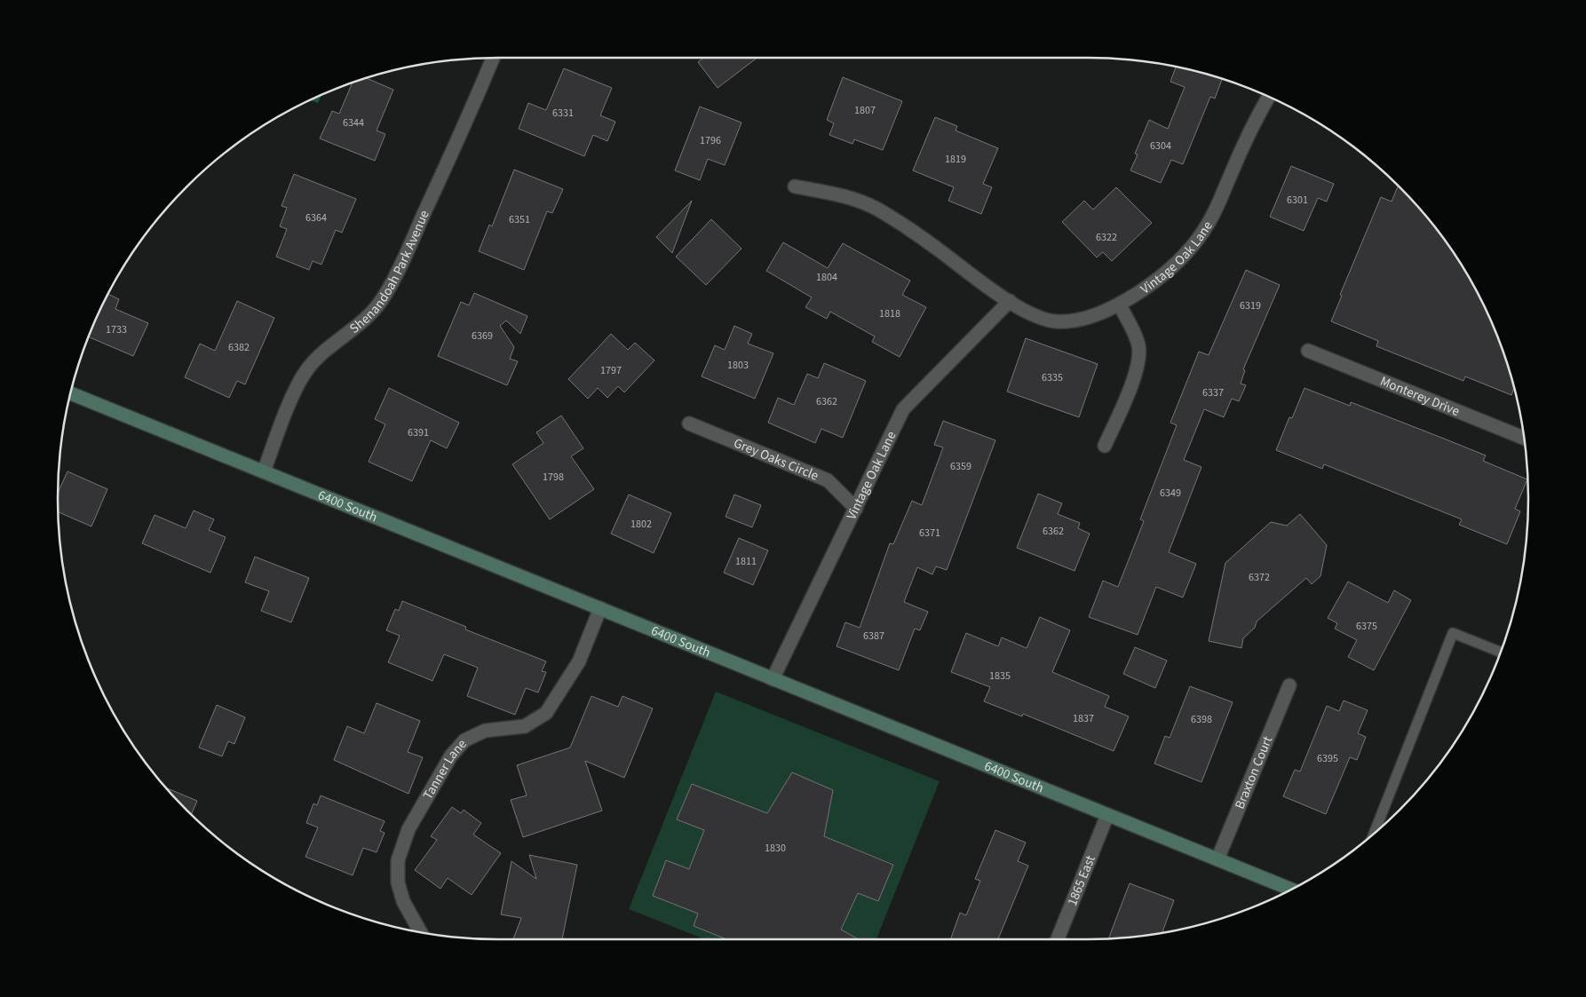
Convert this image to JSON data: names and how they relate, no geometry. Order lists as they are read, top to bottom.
{
  "streets": {
    "street": [
      "Vintage Oak Lane",
      "Shenandoah Park Avenue",
      "Monterey Drive",
      "Grey Oaks Circle",
      "6400 South",
      "Tanner Lane",
      "Braxton Court",
      "1865 East"
    ]
  },
  "crossings": [
    ["Vintage Oak Lane", "Grey Oaks Circle"],
    ["Vintage Oak Lane", "6400 South"],
    ["Shenandoah Park Avenue", "6400 South"],
    ["6400 South", "Tanner Lane"],
    ["6400 South", "Braxton Court"],
    ["6400 South", "1865 East"]
  ],
  "house_numbers": [
    "1807",
    "6331",
    "6344",
    "1796",
    "6304",
    "1819",
    "6301",
    "6364",
    "6351",
    "6322",
    "1804",
    "6319",
    "1818",
    "1733",
    "6369",
    "6382",
    "1803",
    "1797",
    "6335",
    "6337",
    "6362",
    "6391",
    "6359",
    "1798",
    "6349",
    "1802",
    "6362",
    "6371",
    "1811",
    "6372",
    "6375",
    "6387",
    "1835",
    "1837",
    "6398",
    "6395",
    "1830"
  ]
}
